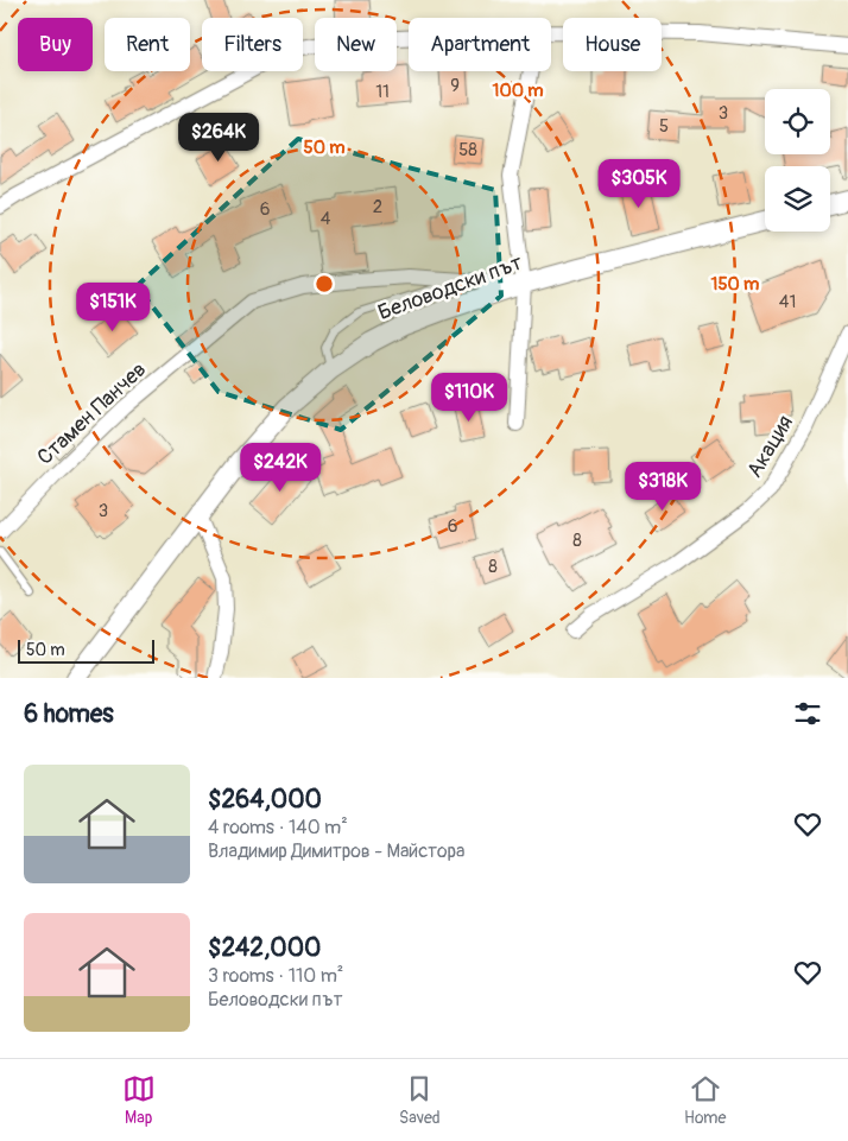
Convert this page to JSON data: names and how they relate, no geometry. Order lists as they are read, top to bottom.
{
  "streets": {
    "street": ["Беловодски път", "Стамен Панчев", "Акация"]
  },
  "crossings": [
    ["Беловодски път", "Стамен Панчев"]
  ],
  "house_numbers": [
    "9",
    "11",
    "3",
    "5",
    "58",
    "2",
    "6",
    "4",
    "41",
    "3",
    "6",
    "8",
    "8"
  ],
  "scale_bar": "50 m",
  "page": {
    "chip": [
      "Buy",
      "Rent",
      "Filters",
      "New",
      "Apartment",
      "House"
    ],
    "price": [
      "$264K",
      "$305K",
      "$151K",
      "$110K",
      "$242K",
      "$318K"
    ],
    "scale": "50 m",
    "heading": "6 homes",
    "list": [
      {
        "name": "$264,000",
        "note": "4 rooms · 140 m² · Владимир Димитров - Майстора"
      },
      {
        "name": "$242,000",
        "note": "3 rooms · 110 m² · Беловодски път"
      }
    ],
    "tabs": ["Map", "Saved", "Home"]
  },
  "rings": ["100 m", "50 m", "150 m"]
}
